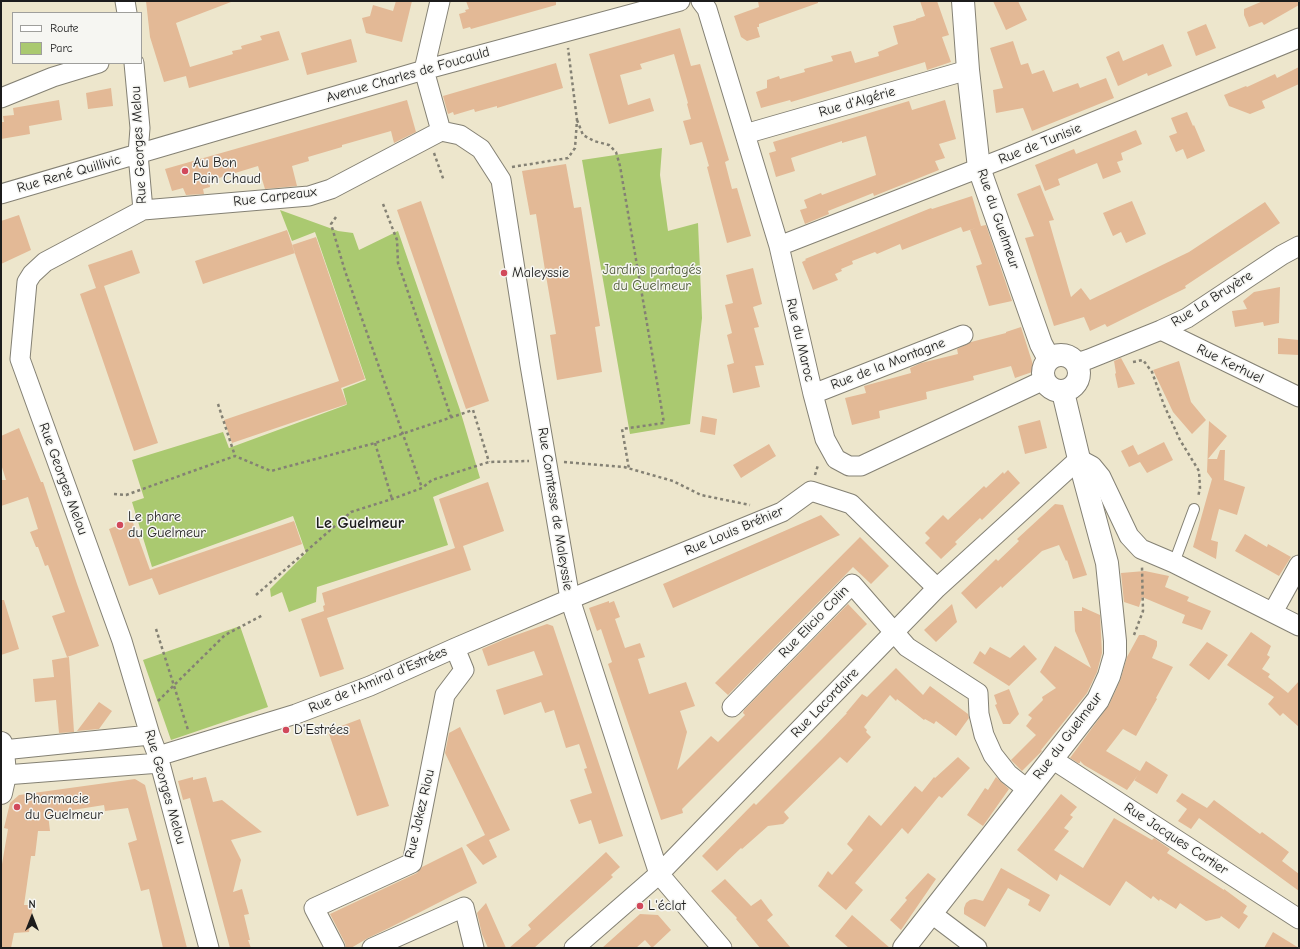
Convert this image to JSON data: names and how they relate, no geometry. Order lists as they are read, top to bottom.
{
  "streets": {
    "street": [
      "Avenue Charles de Foucauld",
      "Rue d'Algérie",
      "Rue de Tunisie",
      "Rue Georges Melou",
      "Rue René Quillivic",
      "Rue Carpeaux",
      "Rue du Guelmeur",
      "Rue La Bruyère",
      "Rue du Maroc",
      "Rue de la Montagne",
      "Rue Kerhuel",
      "Rue Comtesse de Maleyssie",
      "Rue Louis Bréhier",
      "Rue Elicio Colin",
      "Rue de l'Amiral d'Estrées",
      "Rue Lacordaire",
      "Rue Jakez Riou",
      "Rue Jacques Cartier"
    ]
  },
  "crossings": [
    ["Avenue Charles de Foucauld", "Rue Georges Melou"],
    ["Avenue Charles de Foucauld", "Rue René Quillivic"],
    ["Rue d'Algérie", "Rue du Guelmeur"],
    ["Rue d'Algérie", "Rue du Maroc"],
    ["Rue de Tunisie", "Rue du Guelmeur"],
    ["Rue de Tunisie", "Rue du Maroc"],
    ["Rue Georges Melou", "Rue René Quillivic"],
    ["Rue Georges Melou", "Rue Carpeaux"],
    ["Rue Georges Melou", "Rue de l'Amiral d'Estrées"],
    ["Rue Carpeaux", "Rue Comtesse de Maleyssie"],
    ["Rue du Guelmeur", "Rue La Bruyère"],
    ["Rue du Guelmeur", "Rue du Maroc"],
    ["Rue du Guelmeur", "Rue Lacordaire"],
    ["Rue du Guelmeur", "Rue Jacques Cartier"],
    ["Rue La Bruyère", "Rue du Maroc"],
    ["Rue La Bruyère", "Rue Kerhuel"],
    ["Rue du Maroc", "Rue de la Montagne"],
    ["Rue Comtesse de Maleyssie", "Rue Louis Bréhier"],
    ["Rue Comtesse de Maleyssie", "Rue de l'Amiral d'Estrées"],
    ["Rue Comtesse de Maleyssie", "Rue Lacordaire"],
    ["Rue Louis Bréhier", "Rue de l'Amiral d'Estrées"],
    ["Rue Louis Bréhier", "Rue Lacordaire"],
    ["Rue Elicio Colin", "Rue Lacordaire"],
    ["Rue de l'Amiral d'Estrées", "Rue Jakez Riou"]
  ],
  "districts": ["Le Guelmeur"],
  "parks": ["Jardins partagés du Guelmeur"],
  "places": [
    "Au Bon Pain Chaud",
    "Maleyssie",
    "Le phare du Guelmeur",
    "D'Estrées",
    "Pharmacie du Guelmeur",
    "L'éclat"
  ],
  "legend": ["Route", "Parc"],
  "north": "top"
}
